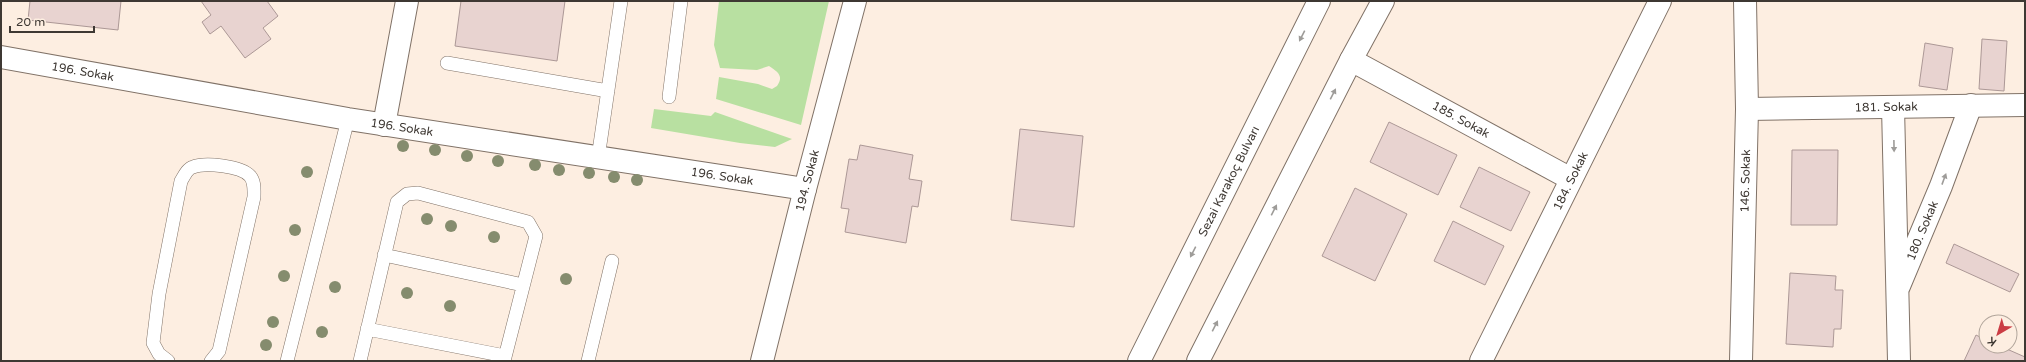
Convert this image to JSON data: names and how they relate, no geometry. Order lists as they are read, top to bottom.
{
  "streets": {
    "street": [
      "196. Sokak",
      "181. Sokak",
      "185. Sokak",
      "194. Sokak",
      "Sezai Karakoç Bulvarı",
      "184. Sokak",
      "146. Sokak",
      "180. Sokak"
    ]
  },
  "crossings": [
    ["196. Sokak", "194. Sokak"],
    ["181. Sokak", "146. Sokak"],
    ["181. Sokak", "180. Sokak"],
    ["185. Sokak", "184. Sokak"]
  ],
  "scale_bar": "20 m",
  "north": "bottom left"
}
